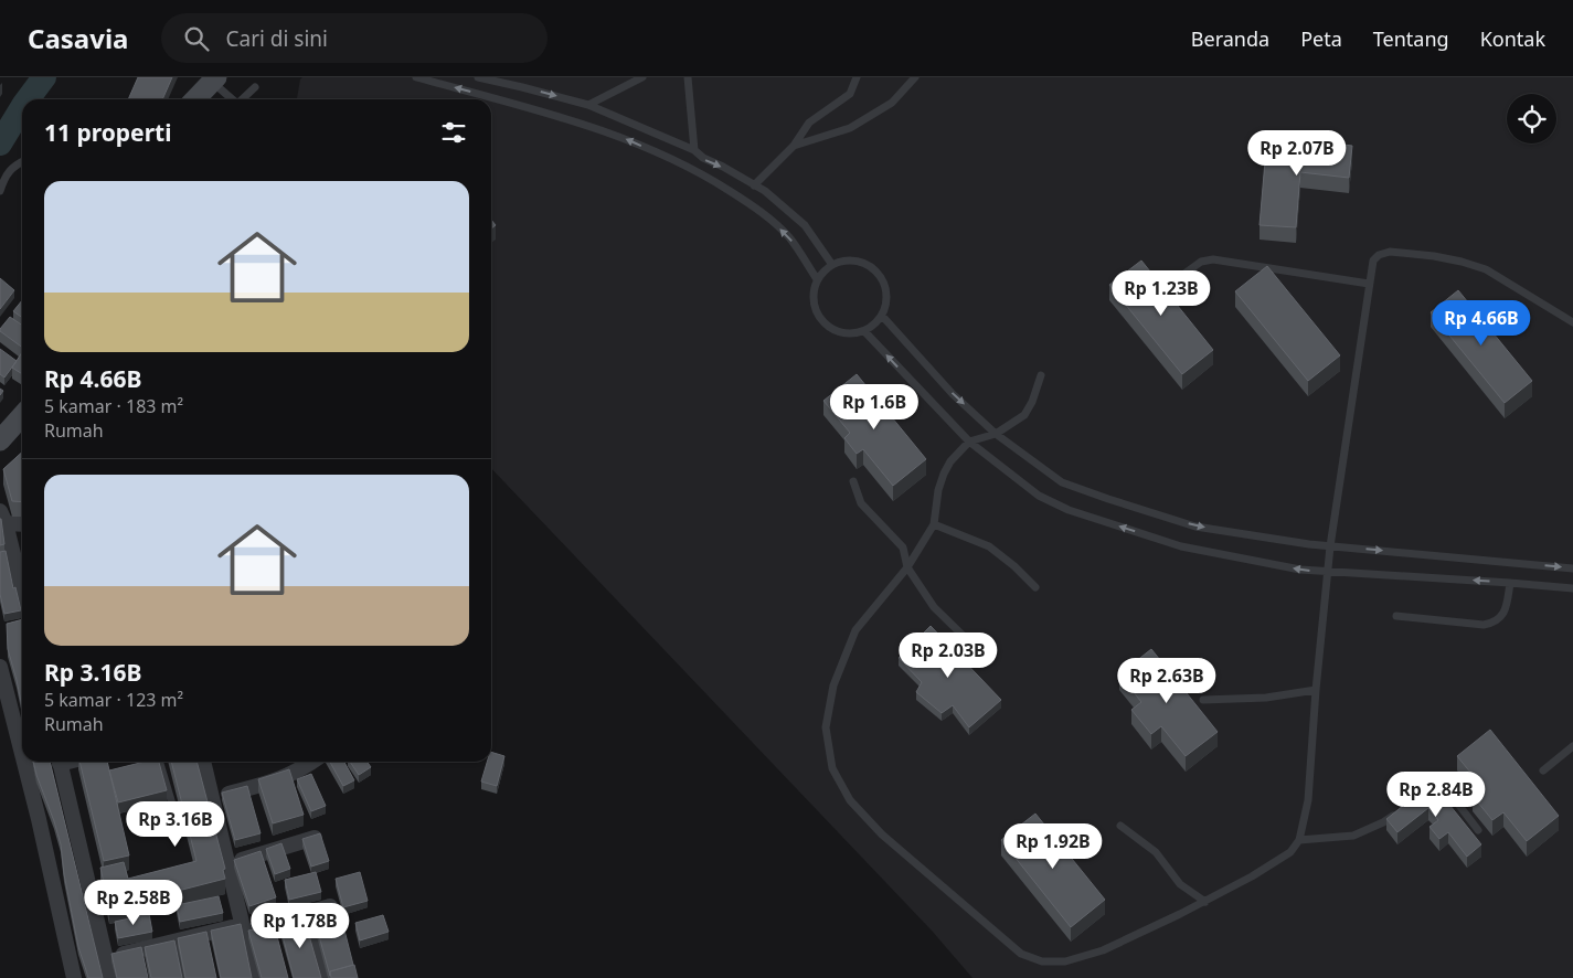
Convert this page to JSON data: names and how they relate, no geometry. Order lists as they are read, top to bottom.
{
  "page": {
    "header": "Casavia",
    "search": "Cari di sini",
    "nav": [
      "Beranda",
      "Peta",
      "Tentang",
      "Kontak"
    ],
    "heading": "11 properti",
    "price": [
      "Rp 2.07B",
      "Rp 1.23B",
      "Rp 4.66B",
      "Rp 1.6B",
      "Rp 2.03B",
      "Rp 2.63B",
      "Rp 2.84B",
      "Rp 3.16B",
      "Rp 1.92B",
      "Rp 2.58B",
      "Rp 1.78B"
    ],
    "list": [
      {
        "name": "Rp 4.66B",
        "note": "5 kamar · 183 m² · Rumah"
      },
      {
        "name": "Rp 3.16B",
        "note": "5 kamar · 123 m² · Rumah"
      }
    ]
  }
}
